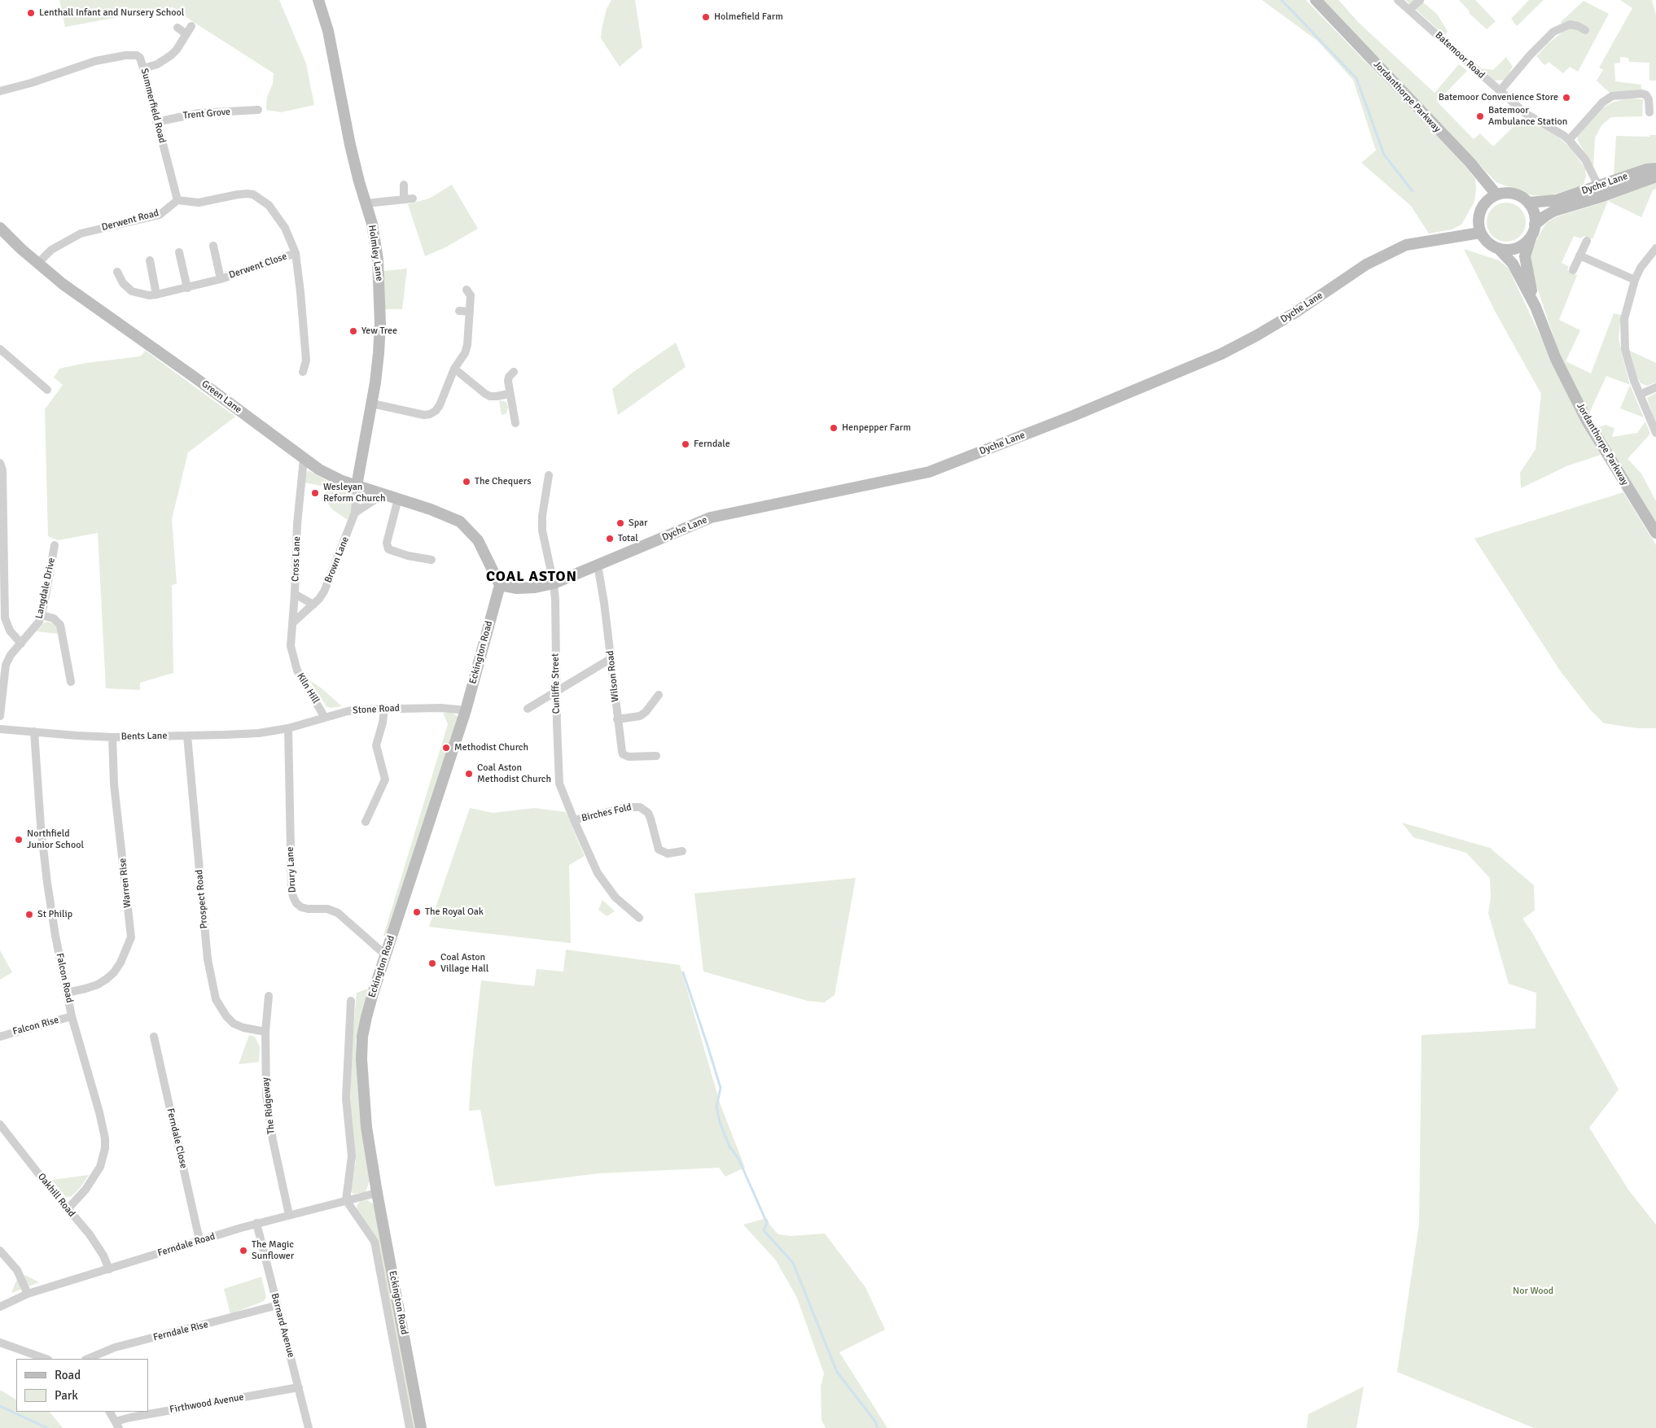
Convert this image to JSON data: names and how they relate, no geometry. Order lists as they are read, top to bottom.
{
  "streets": {
    "main road": [
      "Jordanthorpe Parkway",
      "Dyche Lane",
      "Holmley Lane",
      "Green Lane",
      "Eckington Road"
    ],
    "street": [
      "Batemoor Road",
      "Summerfield Road",
      "Trent Grove",
      "Derwent Road",
      "Derwent Close",
      "Cross Lane",
      "Brown Lane",
      "Langdale Drive",
      "Wilson Road",
      "Cunliffe Street",
      "Kiln Hill",
      "Stone Road",
      "Bents Lane",
      "Birches Fold",
      "Drury Lane",
      "Warren Rise",
      "Prospect Road",
      "Falcon Road",
      "Falcon Rise",
      "The Ridgeway",
      "Ferndale Close",
      "Oakhill Road",
      "Ferndale Road",
      "Barnard Avenue",
      "Ferndale Rise",
      "Firthwood Avenue"
    ]
  },
  "crossings": [
    ["Batemoor Road", "Dyche Lane"],
    ["Jordanthorpe Parkway", "Dyche Lane"],
    ["Summerfield Road", "Trent Grove"],
    ["Summerfield Road", "Derwent Road"],
    ["Dyche Lane", "Green Lane"],
    ["Dyche Lane", "Eckington Road"],
    ["Dyche Lane", "Wilson Road"],
    ["Dyche Lane", "Cunliffe Street"],
    ["Derwent Road", "Green Lane"],
    ["Holmley Lane", "Green Lane"],
    ["Holmley Lane", "Brown Lane"],
    ["Green Lane", "Cross Lane"],
    ["Green Lane", "Brown Lane"],
    ["Green Lane", "Eckington Road"],
    ["Cross Lane", "Brown Lane"],
    ["Cross Lane", "Kiln Hill"],
    ["Eckington Road", "Stone Road"],
    ["Eckington Road", "Drury Lane"],
    ["Eckington Road", "Ferndale Road"],
    ["Cunliffe Street", "Birches Fold"],
    ["Kiln Hill", "Stone Road"],
    ["Stone Road", "Bents Lane"],
    ["Stone Road", "Drury Lane"],
    ["Bents Lane", "Drury Lane"],
    ["Bents Lane", "Warren Rise"],
    ["Bents Lane", "Prospect Road"],
    ["Bents Lane", "Falcon Road"],
    ["Warren Rise", "Falcon Road"],
    ["Prospect Road", "The Ridgeway"],
    ["Falcon Road", "Falcon Rise"],
    ["Falcon Road", "Oakhill Road"],
    ["The Ridgeway", "Ferndale Road"],
    ["Ferndale Close", "Ferndale Road"],
    ["Oakhill Road", "Ferndale Road"],
    ["Ferndale Road", "Barnard Avenue"],
    ["Barnard Avenue", "Ferndale Rise"],
    ["Barnard Avenue", "Firthwood Avenue"]
  ],
  "districts": ["COAL ASTON"],
  "parks": ["Nor Wood"],
  "places": [
    "Lenthall Infant and Nursery School",
    "Holmefield Farm",
    "Batemoor Convenience Store",
    "Batemoor Ambulance Station",
    "Yew Tree",
    "Henpepper Farm",
    "Ferndale",
    "The Chequers",
    "Wesleyan Reform Church",
    "Spar",
    "Total",
    "Methodist Church",
    "Coal Aston Methodist Church",
    "Northfield Junior School",
    "The Royal Oak",
    "St Philip",
    "Coal Aston Village Hall",
    "The Magic Sunflower"
  ],
  "legend": ["Road", "Park"]
}
